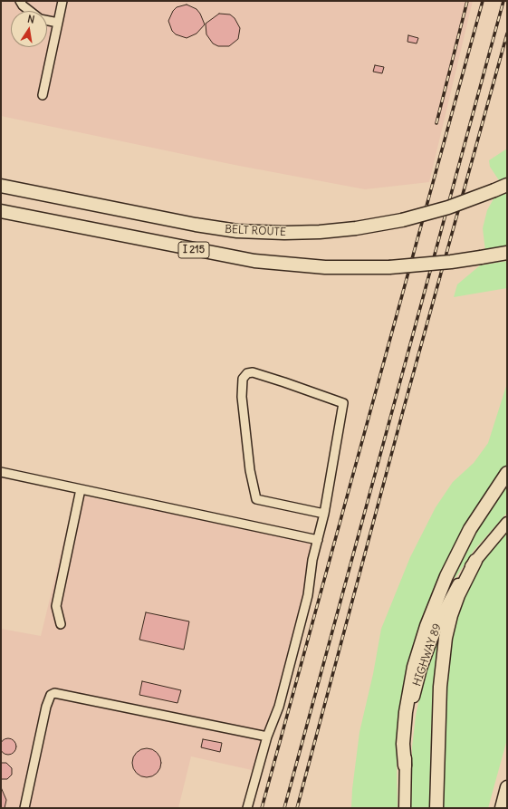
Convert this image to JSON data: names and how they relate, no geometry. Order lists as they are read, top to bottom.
{
  "streets": {
    "highway": ["BELT ROUTE", "I 215"],
    "main road": ["HIGHWAY 89"]
  },
  "north": "top"
}
